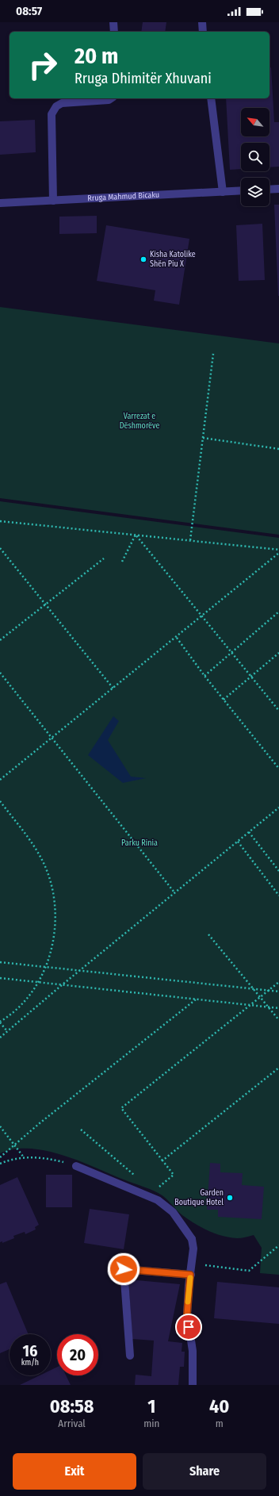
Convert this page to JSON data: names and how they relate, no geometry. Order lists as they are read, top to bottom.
{
  "streets": {
    "street": ["Rruga Mahmud Bicaku"]
  },
  "parks": ["Varrezat e Dëshmorëve", "Parku Rinia"],
  "places": ["Kisha Katolike Shën Piu X", "Garden Boutique Hotel"],
  "north": "top left",
  "page": {
    "status": "08:57",
    "turn": ["20 m", "Rruga Dhimitër Xhuvani"],
    "speed": "16 km/h",
    "limit": "20",
    "eta": [
      "08:58",
      "Arrival",
      "1",
      "min",
      "40",
      "m"
    ],
    "buttons": ["Exit", "Share"]
  }
}
